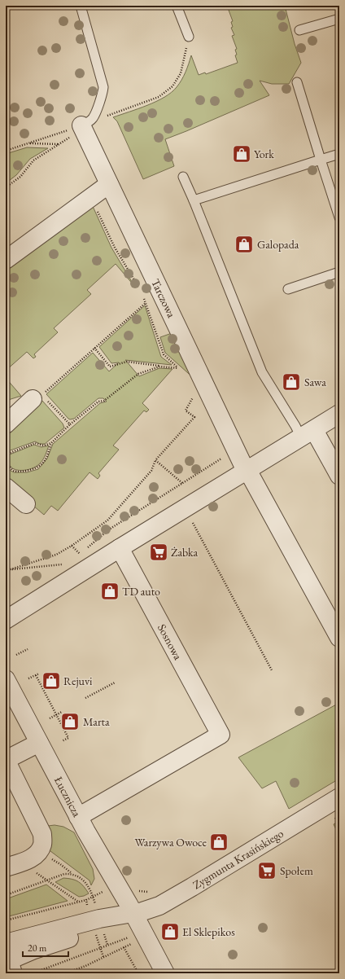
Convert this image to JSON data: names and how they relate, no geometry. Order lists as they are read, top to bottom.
{
  "streets": {
    "street": [
      "Tarczowa",
      "Sosnowa",
      "Łucznicza",
      "Zygmunta Krasińskiego"
    ]
  },
  "crossings": [
    ["Sosnowa", "Łucznicza"],
    ["Łucznicza", "Zygmunta Krasińskiego"]
  ],
  "places": {
    "shop": [
      "York",
      "Galopada",
      "Sawa",
      "TD auto",
      "Rejuvi",
      "Marta",
      "Warzywa Owoce",
      "El Sklepikos"
    ],
    "supermarket": ["Żabka", "Społem"]
  },
  "scale_bar": "20 m"
}
